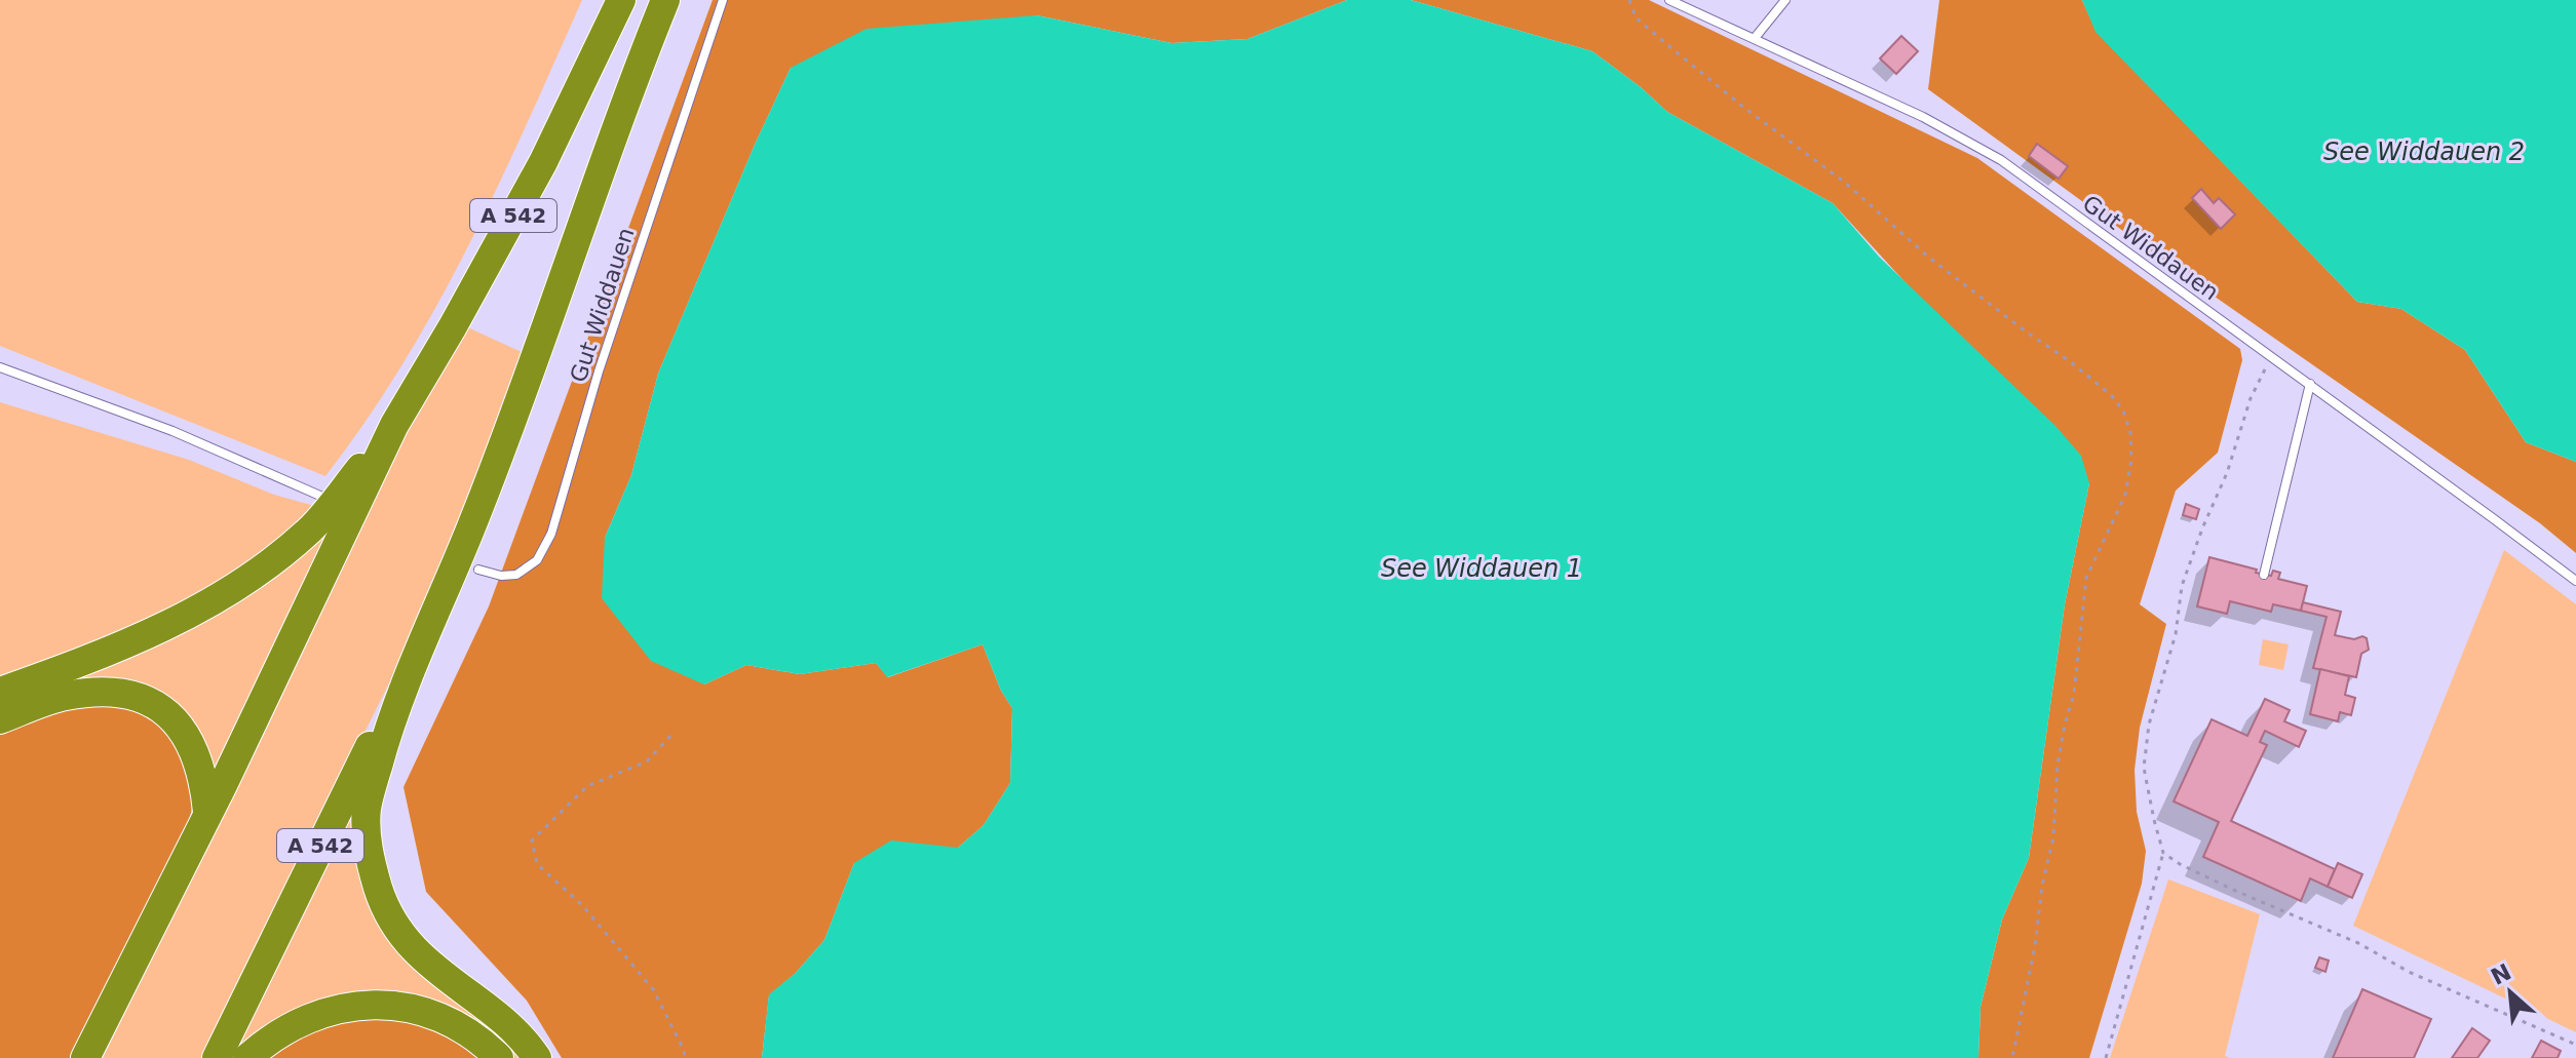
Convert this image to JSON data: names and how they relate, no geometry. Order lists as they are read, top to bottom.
{
  "streets": {
    "highway": ["A 542"],
    "lane": ["Gut Widdauen"]
  },
  "water": ["See Widdauen 2", "See Widdauen 1"],
  "north": "top left"
}
